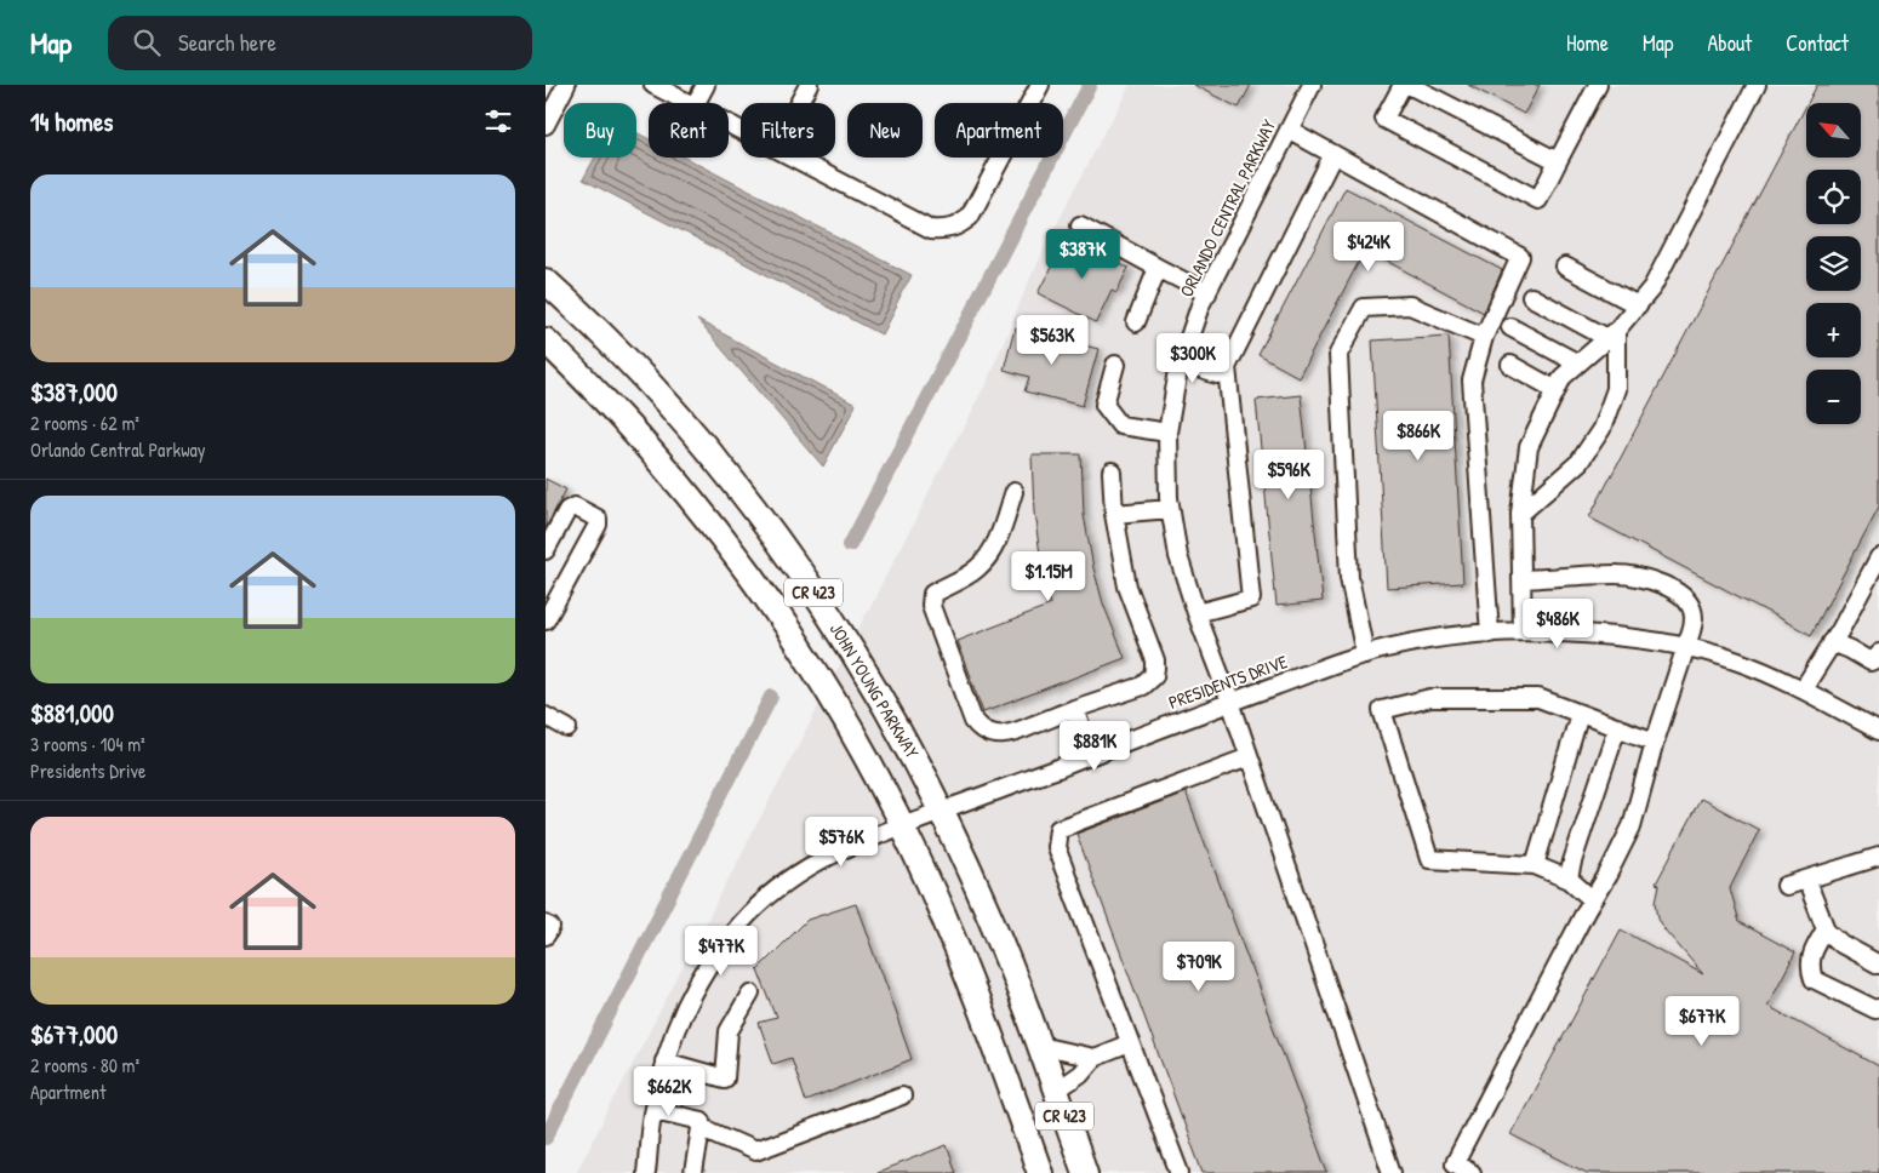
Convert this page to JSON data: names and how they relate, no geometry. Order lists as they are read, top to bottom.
{
  "streets": {
    "highway": ["CR 423", "JOHN YOUNG PARKWAY"],
    "street": ["ORLANDO CENTRAL PARKWAY", "PRESIDENTS DRIVE"]
  },
  "crossings": [
    ["ORLANDO CENTRAL PARKWAY", "PRESIDENTS DRIVE"],
    ["CR 423", "PRESIDENTS DRIVE"],
    ["PRESIDENTS DRIVE", "JOHN YOUNG PARKWAY"]
  ],
  "north": "top left",
  "page": {
    "header": "Map",
    "search": "Search here",
    "nav": [
      "Home",
      "Map",
      "About",
      "Contact"
    ],
    "heading": "14 homes",
    "map_buttons": ["+", "−"],
    "chip": [
      "Buy",
      "Rent",
      "Filters",
      "New",
      "Apartment"
    ],
    "list": [
      {
        "name": "$387,000",
        "note": "2 rooms · 62 m² · Orlando Central Parkway"
      },
      {
        "name": "$881,000",
        "note": "3 rooms · 104 m² · Presidents Drive"
      },
      {
        "name": "$677,000",
        "note": "2 rooms · 80 m² · Apartment"
      }
    ],
    "price": [
      "$424K",
      "$387K",
      "$563K",
      "$300K",
      "$866K",
      "$596K",
      "$1.15M",
      "$486K",
      "$881K",
      "$576K",
      "$477K",
      "$709K",
      "$677K",
      "$662K"
    ]
  }
}
